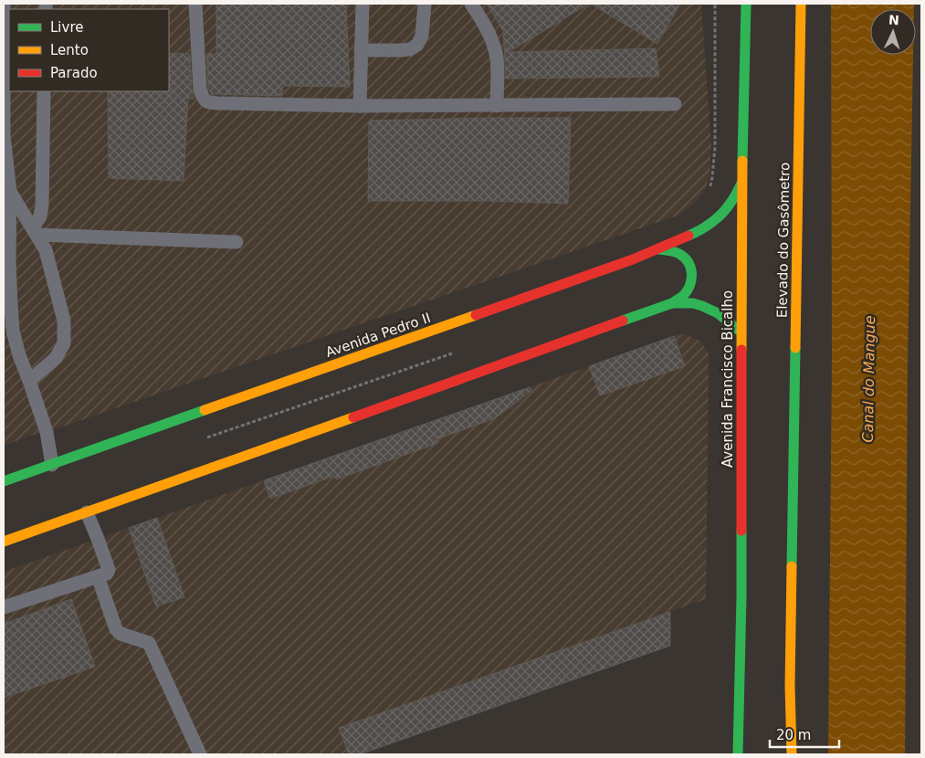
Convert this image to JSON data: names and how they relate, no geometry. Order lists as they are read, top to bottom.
{
  "streets": {
    "main road": ["Elevado do Gasômetro", "Avenida Pedro II", "Avenida Francisco Bicalho"]
  },
  "crossings": [
    ["Avenida Pedro II", "Avenida Francisco Bicalho"]
  ],
  "water": ["Canal do Mangue"],
  "legend": ["Livre", "Lento", "Parado"],
  "scale_bar": "20 m",
  "north": "top"
}
